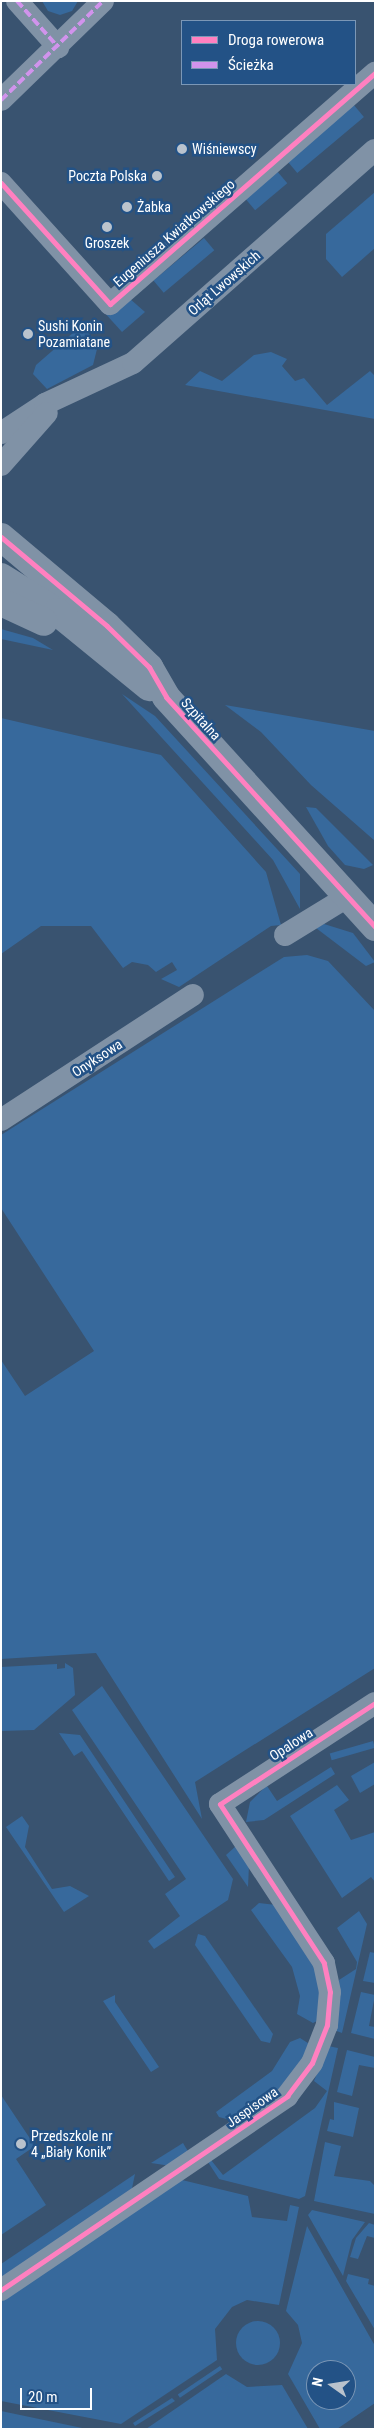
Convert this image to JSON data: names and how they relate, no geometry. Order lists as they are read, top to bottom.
{
  "streets": {
    "street": [
      "Eugeniusza Kwiatkowskiego",
      "Orląt Lwowskich",
      "Szpitalna",
      "Onyksowa",
      "Opalowa",
      "Jaspisowa"
    ]
  },
  "crossings": [
    ["Opalowa", "Jaspisowa"]
  ],
  "places": [
    "Wiśniewscy",
    "Poczta Polska",
    "Żabka",
    "Groszek",
    "Sushi Konin Pozamiatane",
    "Przedszkole nr 4 „Biały Konik”"
  ],
  "legend": ["Droga rowerowa", "Ścieżka"],
  "scale_bar": "20 m",
  "north": "left"
}
